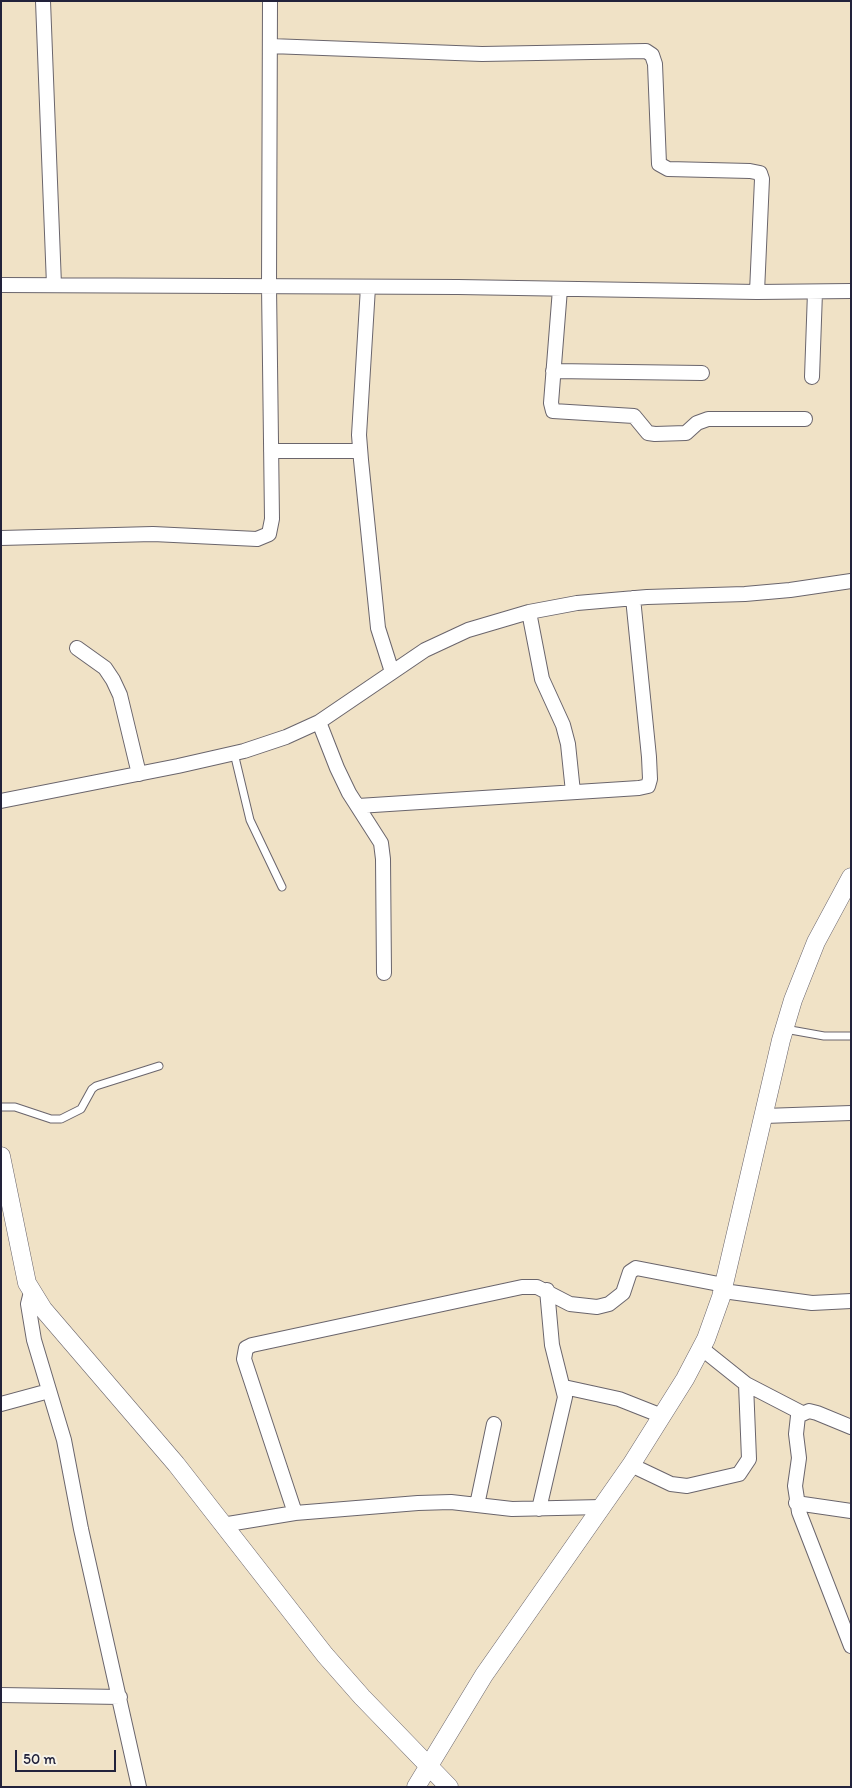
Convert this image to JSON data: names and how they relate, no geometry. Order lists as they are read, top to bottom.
{
  "scale_bar": "50 m"
}
